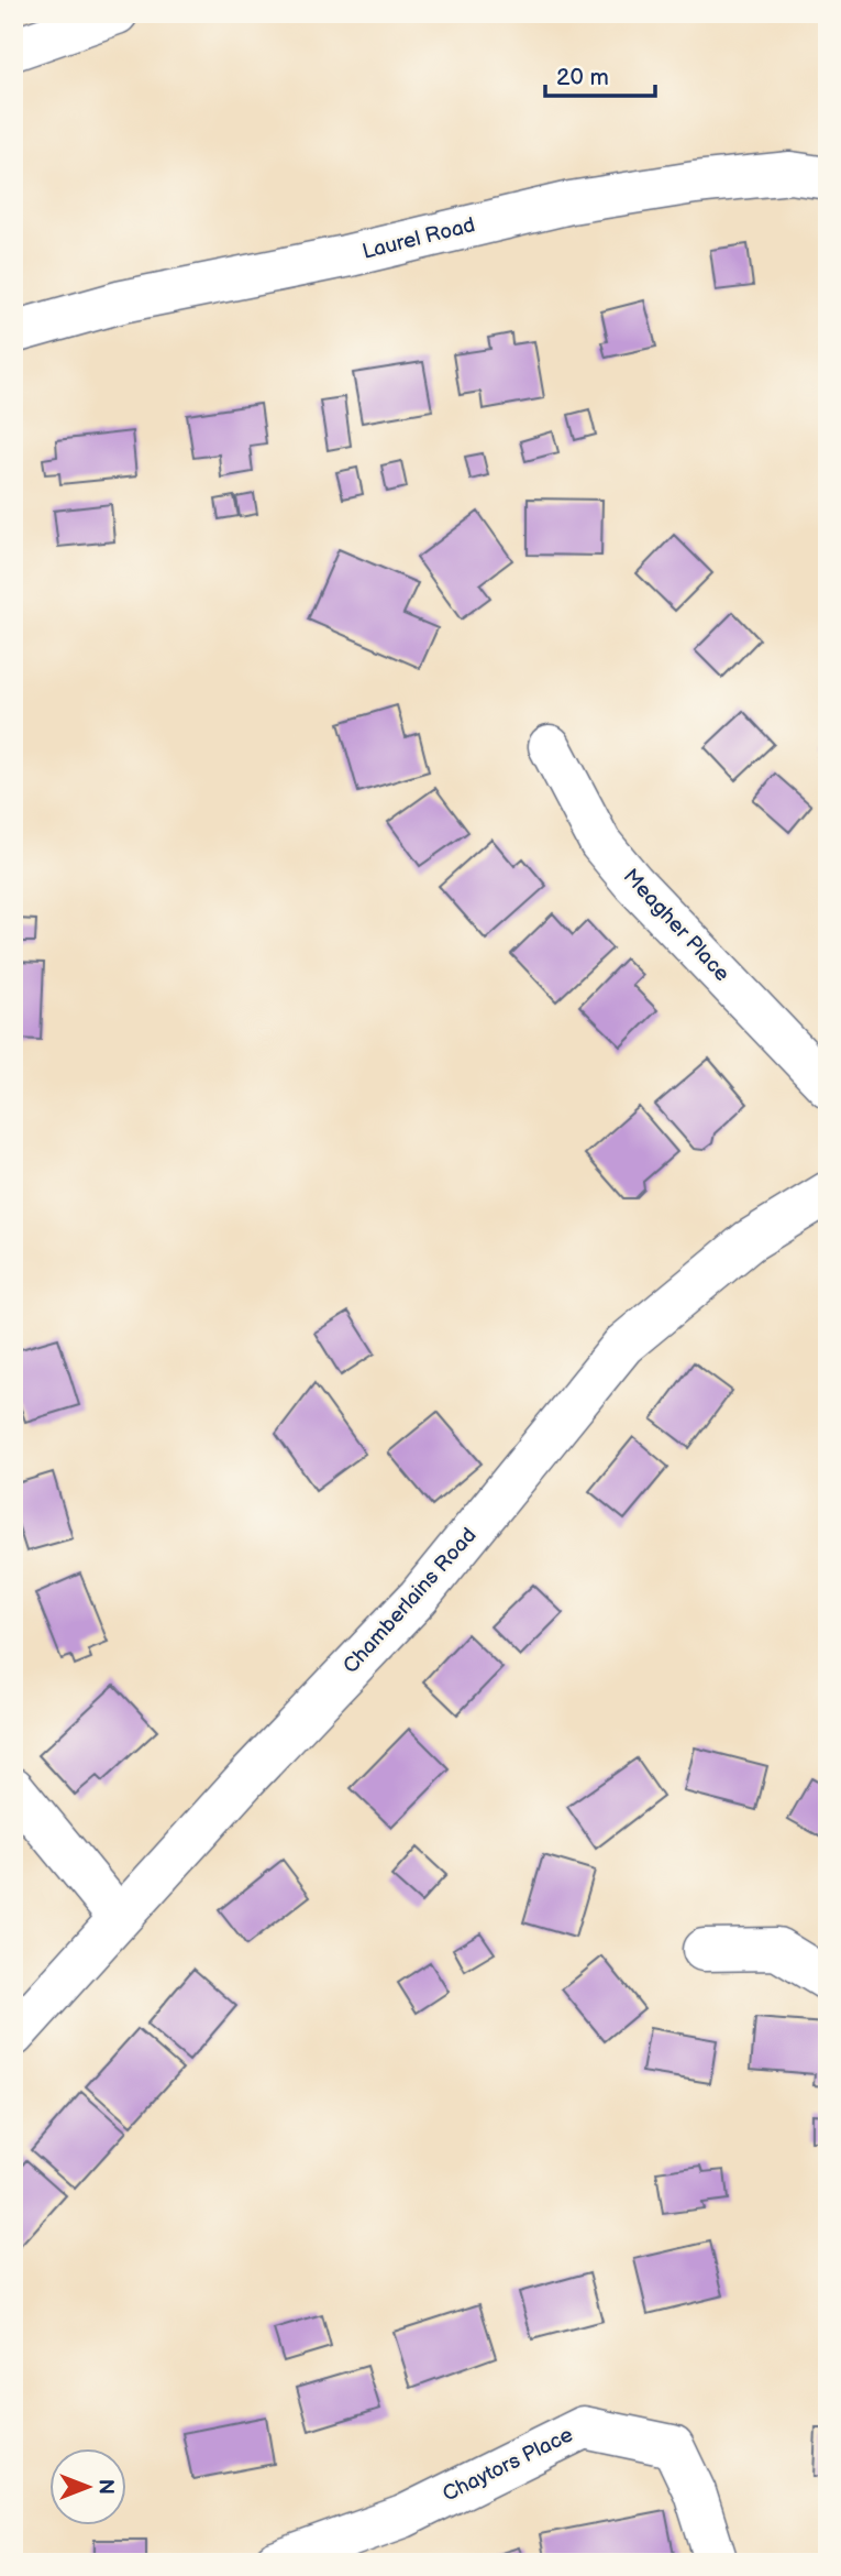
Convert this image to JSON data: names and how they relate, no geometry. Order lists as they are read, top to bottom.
{
  "streets": {
    "street": [
      "Laurel Road",
      "Meagher Place",
      "Chamberlains Road",
      "Chaytors Place"
    ]
  },
  "scale_bar": "20 m",
  "north": "right"
}
